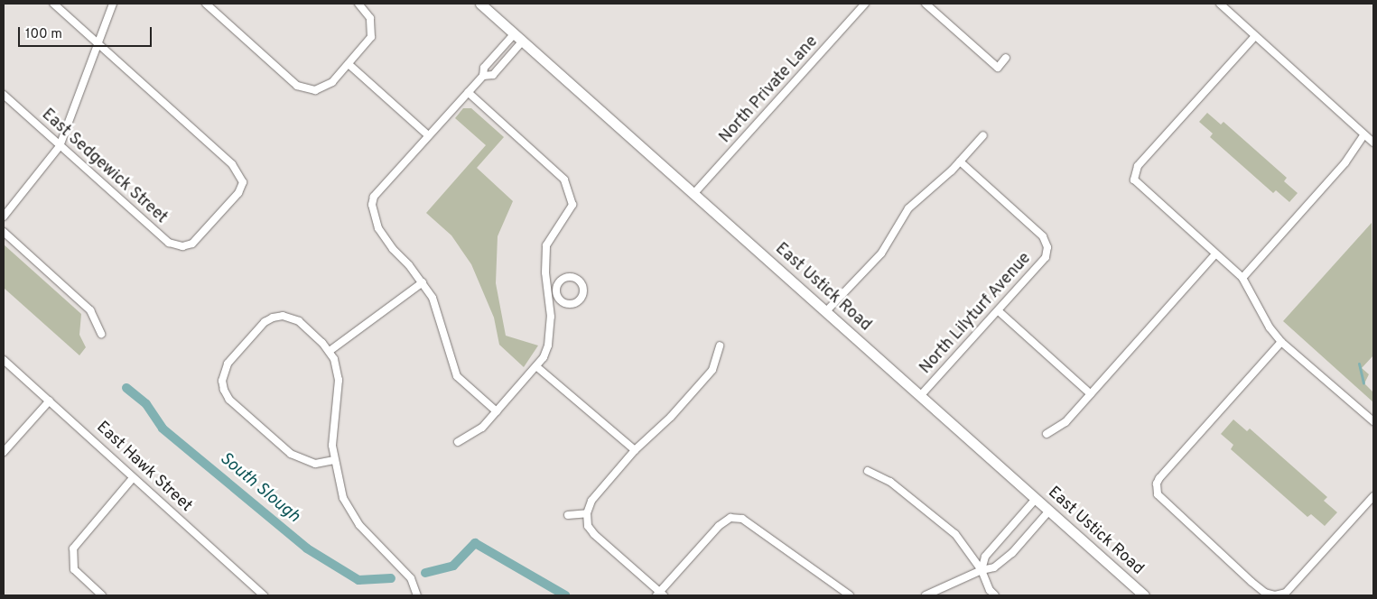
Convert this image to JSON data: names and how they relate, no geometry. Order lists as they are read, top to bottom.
{
  "streets": {
    "main road": ["East Ustick Road"],
    "street": [
      "North Private Lane",
      "East Sedgewick Street",
      "North Lilyturf Avenue",
      "East Hawk Street"
    ]
  },
  "crossings": [
    ["North Private Lane", "East Ustick Road"],
    ["East Ustick Road", "North Lilyturf Avenue"]
  ],
  "water": ["South Slough"],
  "scale_bar": "100 m"
}
